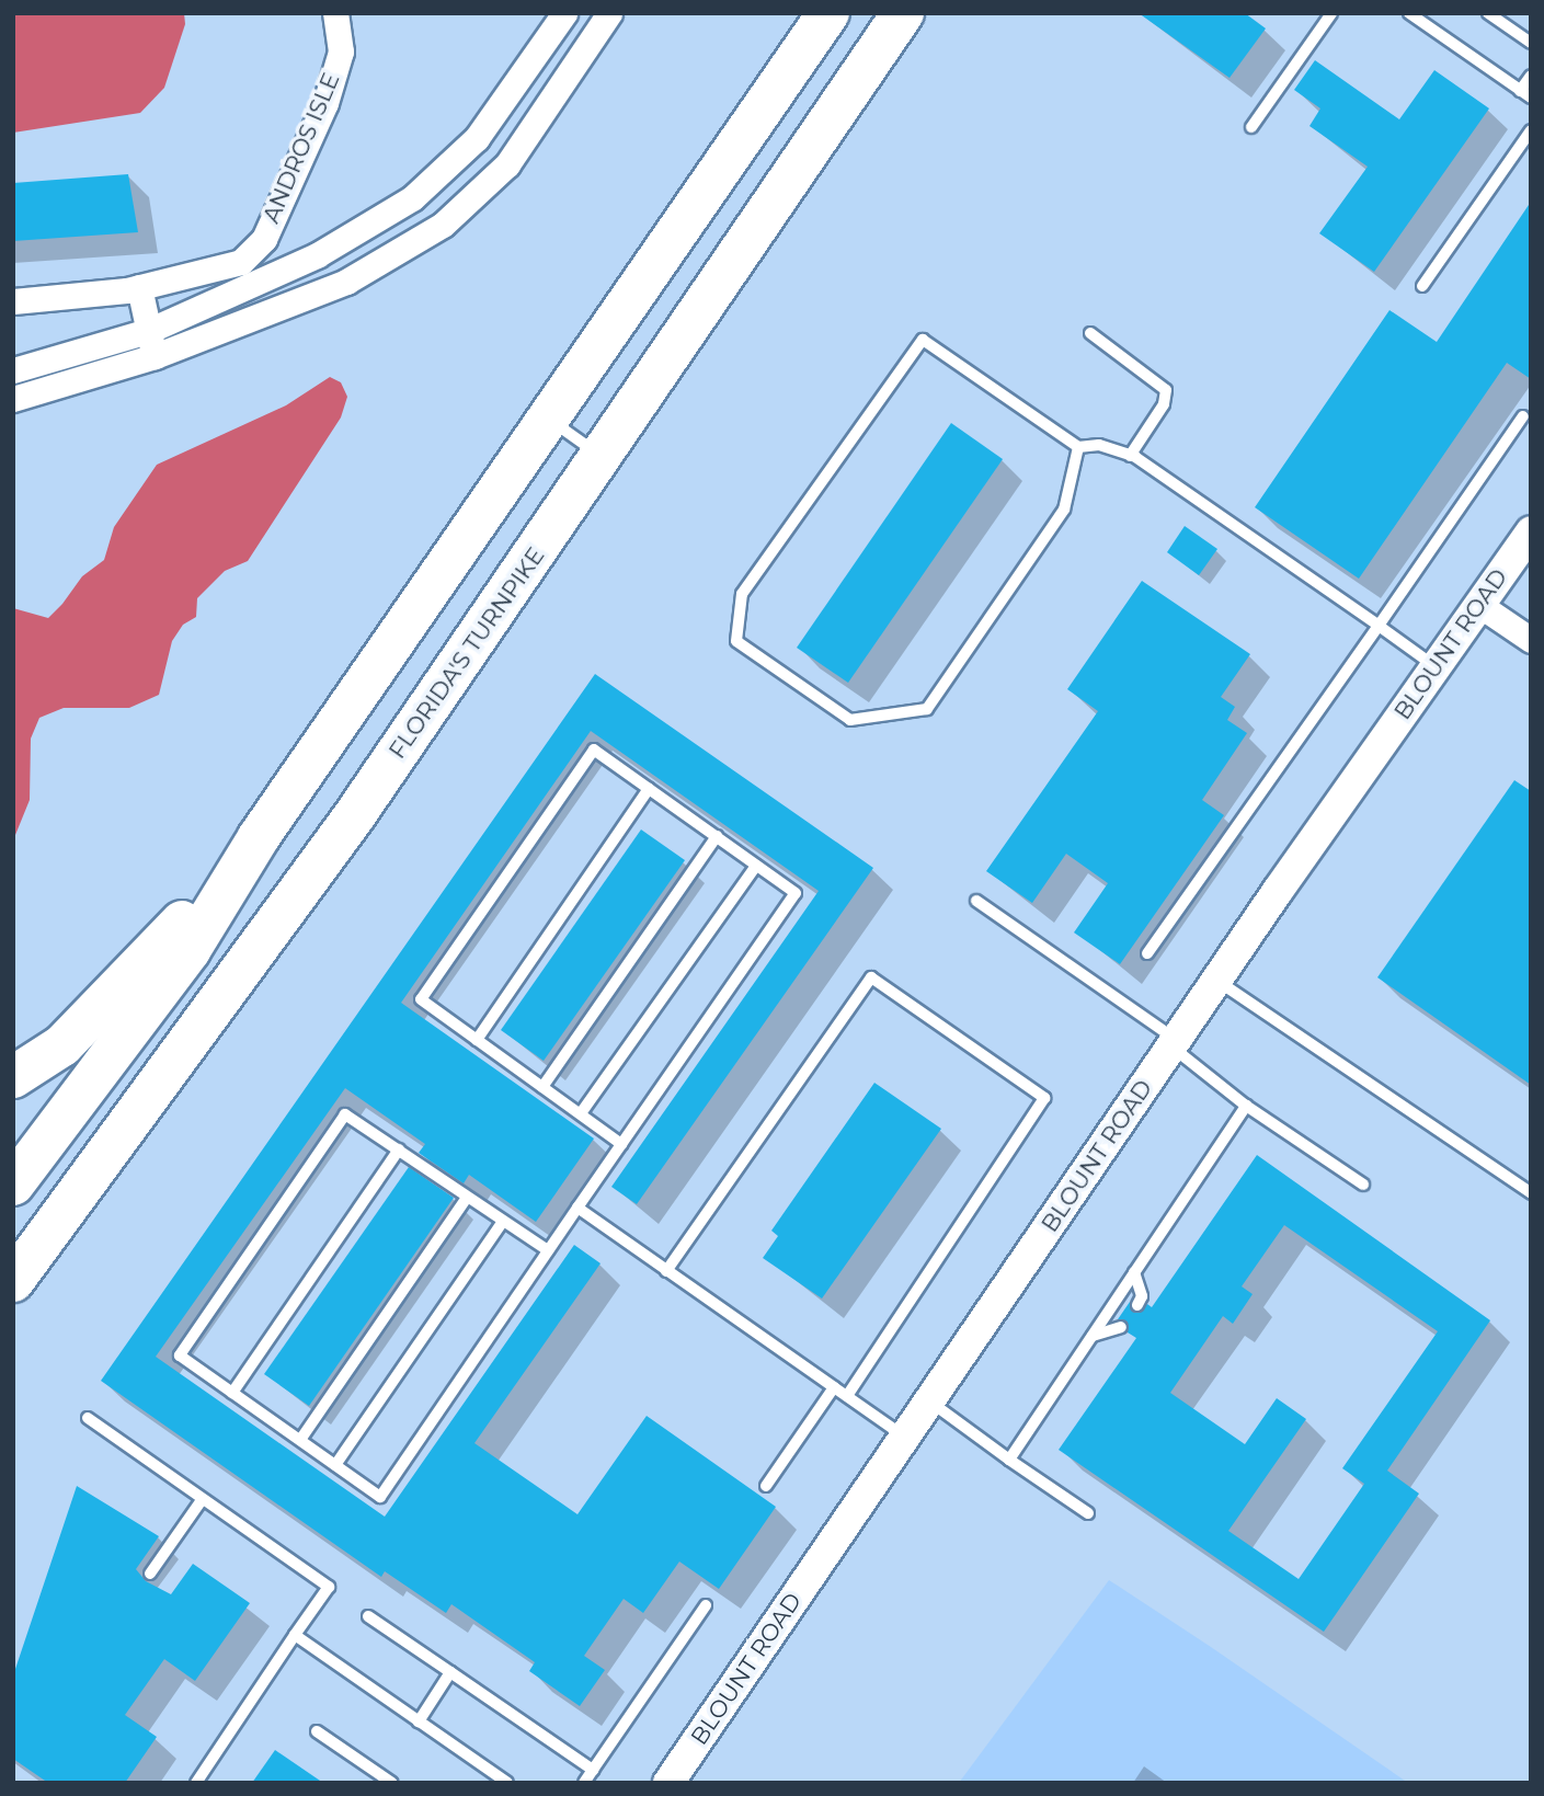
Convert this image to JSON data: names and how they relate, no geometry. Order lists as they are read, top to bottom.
{
  "streets": {
    "highway": ["FLORIDA'S TURNPIKE"],
    "street": ["ANDROS ISLE", "BLOUNT ROAD"]
  }
}
